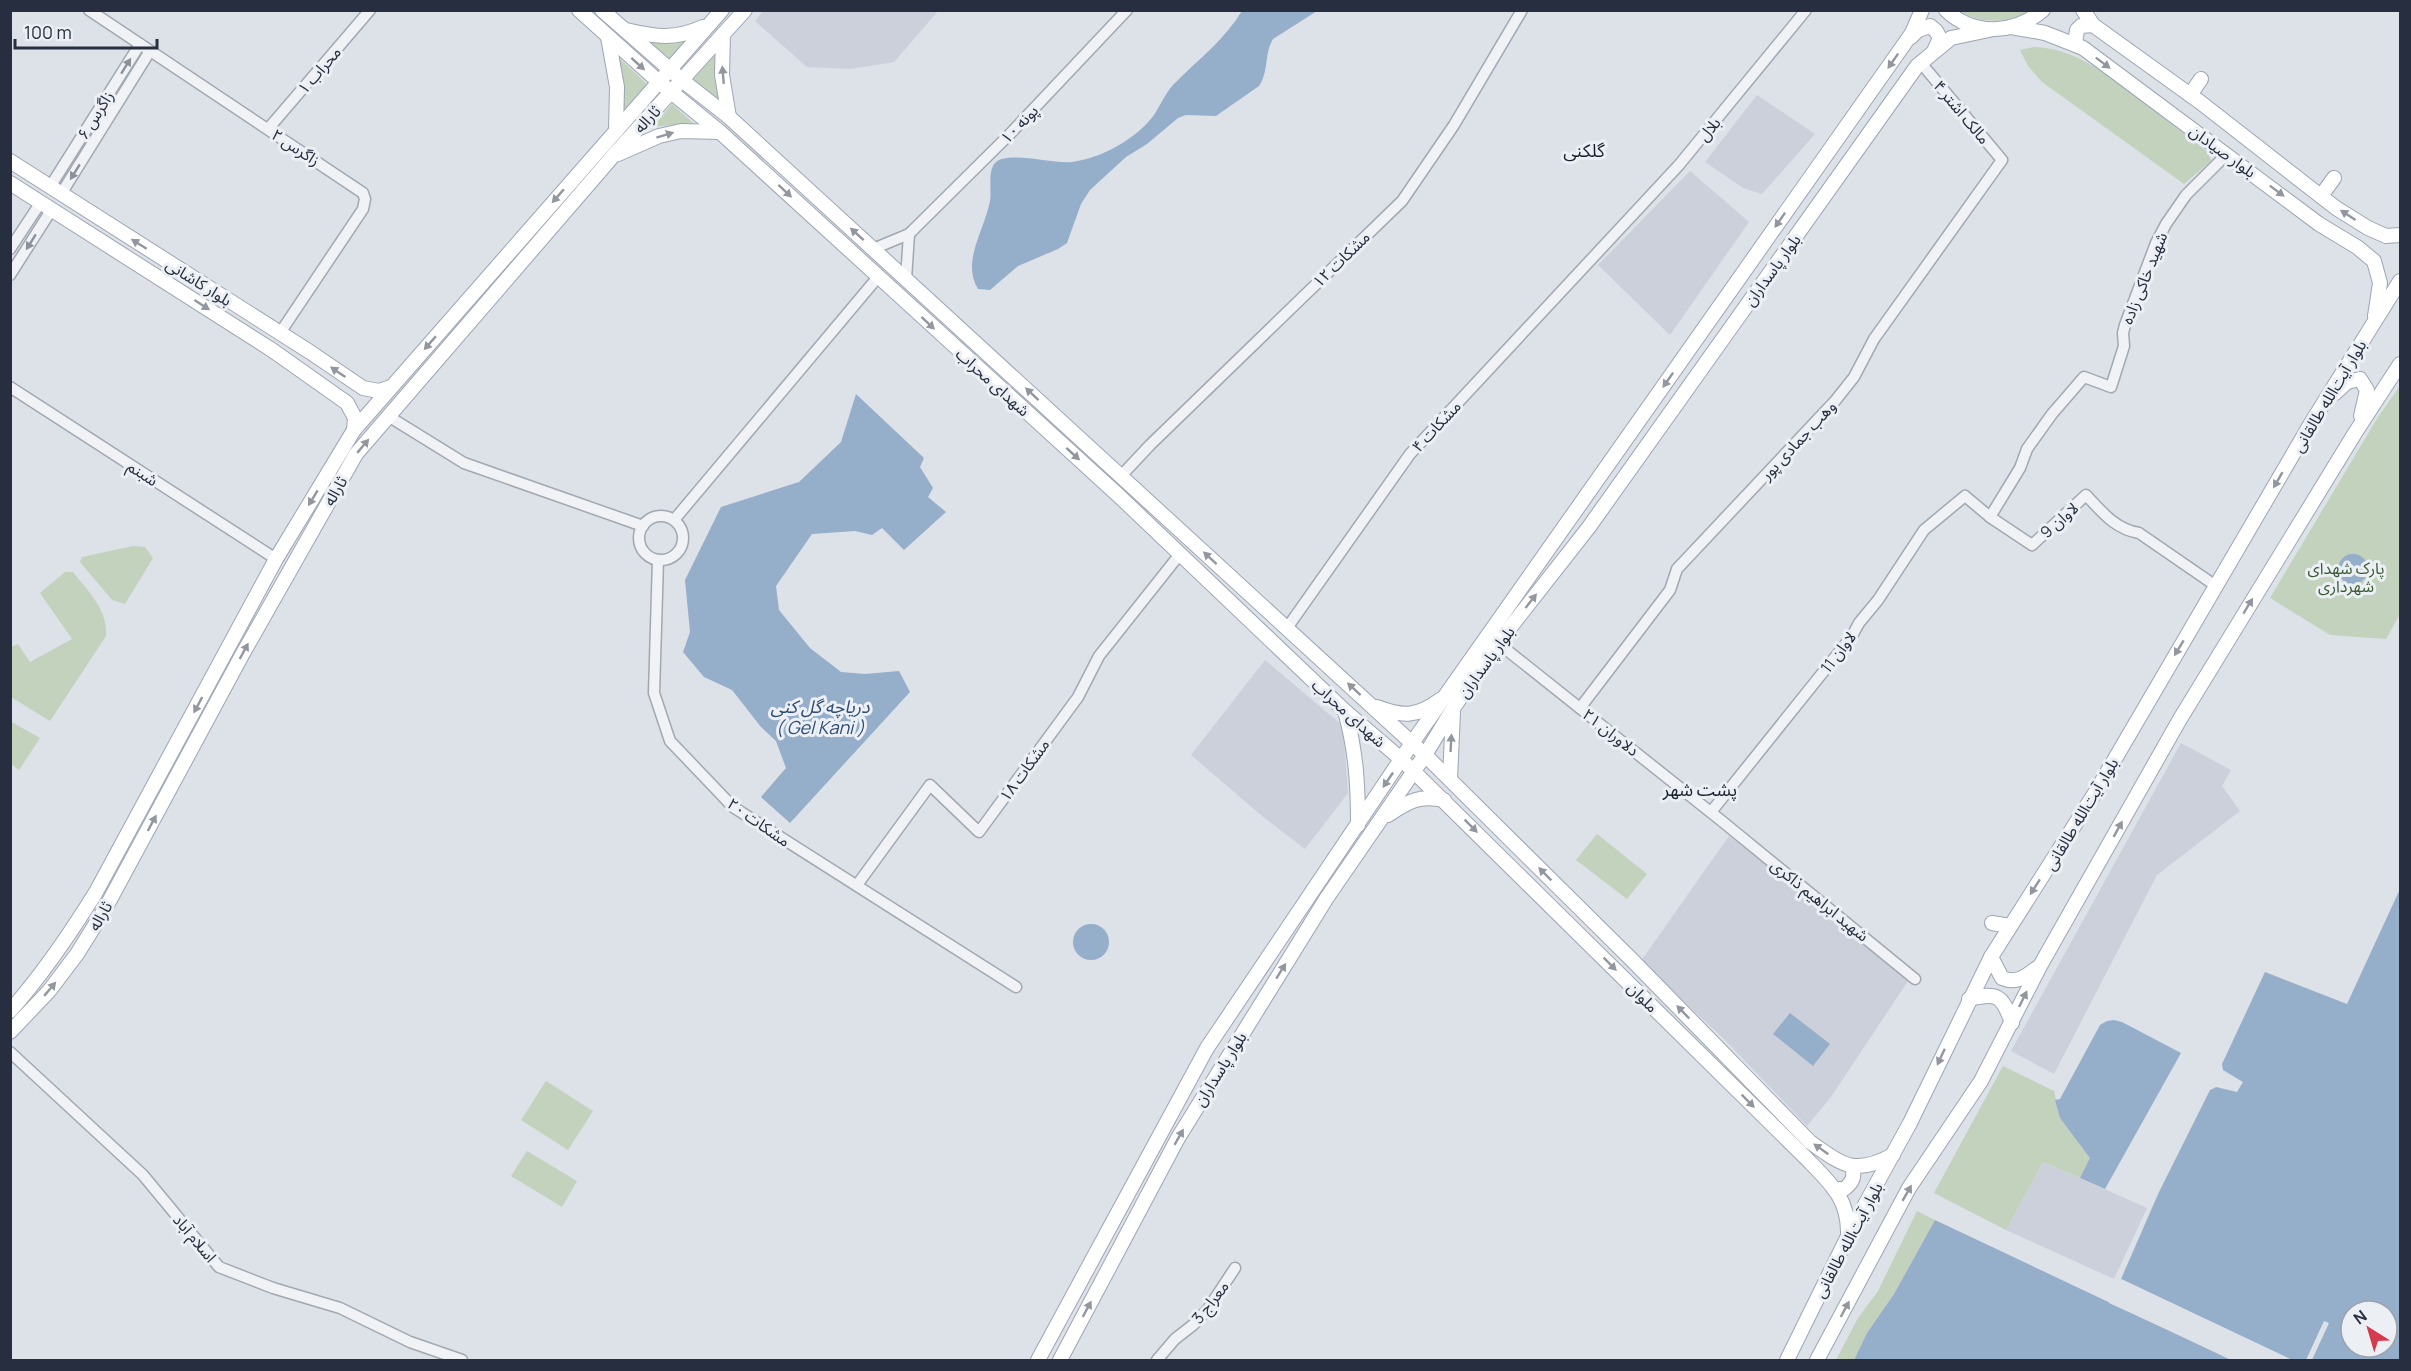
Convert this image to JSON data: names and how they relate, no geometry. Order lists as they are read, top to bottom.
{
  "streets": {
    "main road": [
      "ثاراله",
      "بلوار صیادان",
      "بلوار پاسداران",
      "بلوار کاشانی",
      "شهدای محراب",
      "بلوار آیت‌الله طالقانی",
      "ملوان"
    ],
    "street": [
      "محراب ۱",
      "مالک اشتر ۴",
      "زاگرس ۶",
      "پونه ۱۰",
      "بلال",
      "زاگرس ۲",
      "مشکات ۱۲",
      "شهید خاکی زاده",
      "مشکات ۴",
      "وهب جمادی پور",
      "شبنم",
      "لاوان 9",
      "لاوان 11",
      "دلاوران ۲۱",
      "مشکات ۱۸",
      "مشکات ۲۰",
      "شهید ابراهیم ذاکری",
      "اسلام آباد",
      "معراج 3"
    ]
  },
  "crossings": [
    ["محراب ۱", "زاگرس ۲"],
    ["مالک اشتر ۴", "بلوار پاسداران"],
    ["مالک اشتر ۴", "وهب جمادی پور"],
    ["زاگرس ۶", "زاگرس ۲"],
    ["زاگرس ۶", "بلوار کاشانی"],
    ["ثاراله", "شهدای محراب"],
    ["ثاراله", "شبنم"],
    ["بلال", "مشکات ۴"],
    ["زاگرس ۲", "بلوار کاشانی"],
    ["بلوار صیادان", "بلوار پاسداران"],
    ["بلوار صیادان", "شهید خاکی زاده"],
    ["بلوار صیادان", "بلوار آیت‌الله طالقانی"],
    ["مشکات ۱۲", "شهدای محراب"],
    ["بلوار پاسداران", "شهدای محراب"],
    ["بلوار پاسداران", "دلاوران ۲۱"],
    ["بلوار پاسداران", "ملوان"],
    ["شهید خاکی زاده", "لاوان 9"],
    ["شهید خاکی زاده", "لاوان 11"],
    ["شهدای محراب", "مشکات ۴"],
    ["شهدای محراب", "مشکات ۱۸"],
    ["شهدای محراب", "ملوان"],
    ["بلوار آیت‌الله طالقانی", "لاوان 9"],
    ["بلوار آیت‌الله طالقانی", "ملوان"],
    ["وهب جمادی پور", "دلاوران ۲۱"],
    ["لاوان 9", "لاوان 11"],
    ["لاوان 11", "دلاوران ۲۱"],
    ["دلاوران ۲۱", "شهید ابراهیم ذاکری"],
    ["مشکات ۱۸", "مشکات ۲۰"]
  ],
  "districts": ["گلکنی", "پشت شهر"],
  "water": ["دریاچه گل کنی ( Gel Kani )"],
  "parks": ["پارک شهدای شهرداری"],
  "scale_bar": "100 m",
  "north": "top left"
}
